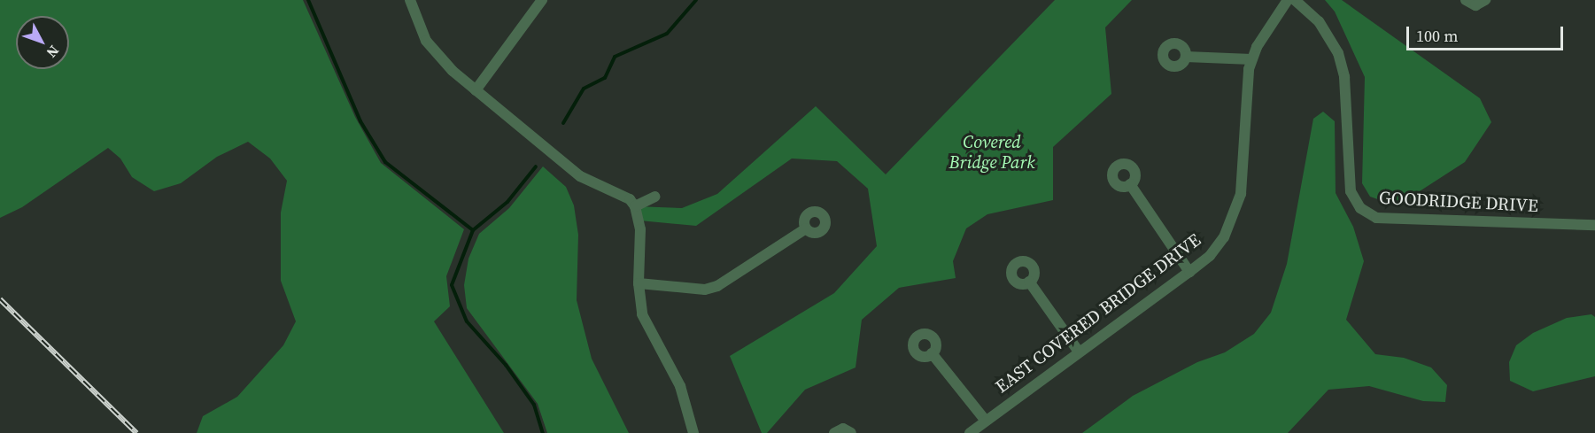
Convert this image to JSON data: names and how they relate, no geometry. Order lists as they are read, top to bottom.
{
  "streets": {
    "street": ["GOODRIDGE DRIVE", "EAST COVERED BRIDGE DRIVE"]
  },
  "parks": ["Covered Bridge Park"],
  "scale_bar": "100 m",
  "north": "bottom right"
}
